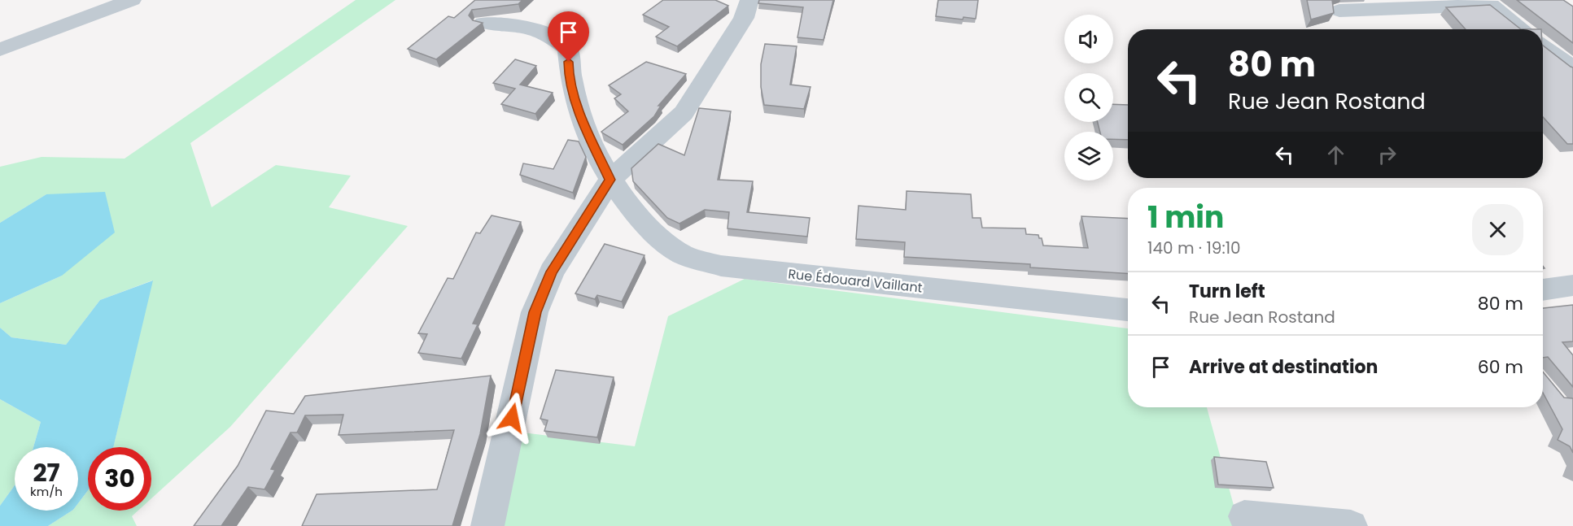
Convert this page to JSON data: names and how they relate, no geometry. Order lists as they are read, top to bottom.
{
  "streets": {
    "street": ["Rue Édouard Vaillant"]
  },
  "page": {
    "turn": ["80 m", "Rue Jean Rostand"],
    "heading": ["1 min", "140 m · 19:10"],
    "list": [
      {
        "name": "Turn left",
        "note": "Rue Jean Rostand",
        "value": "80 m"
      },
      {
        "name": "Arrive at destination",
        "value": "60 m"
      }
    ],
    "speed": "27 km/h",
    "limit": "30"
  }
}
